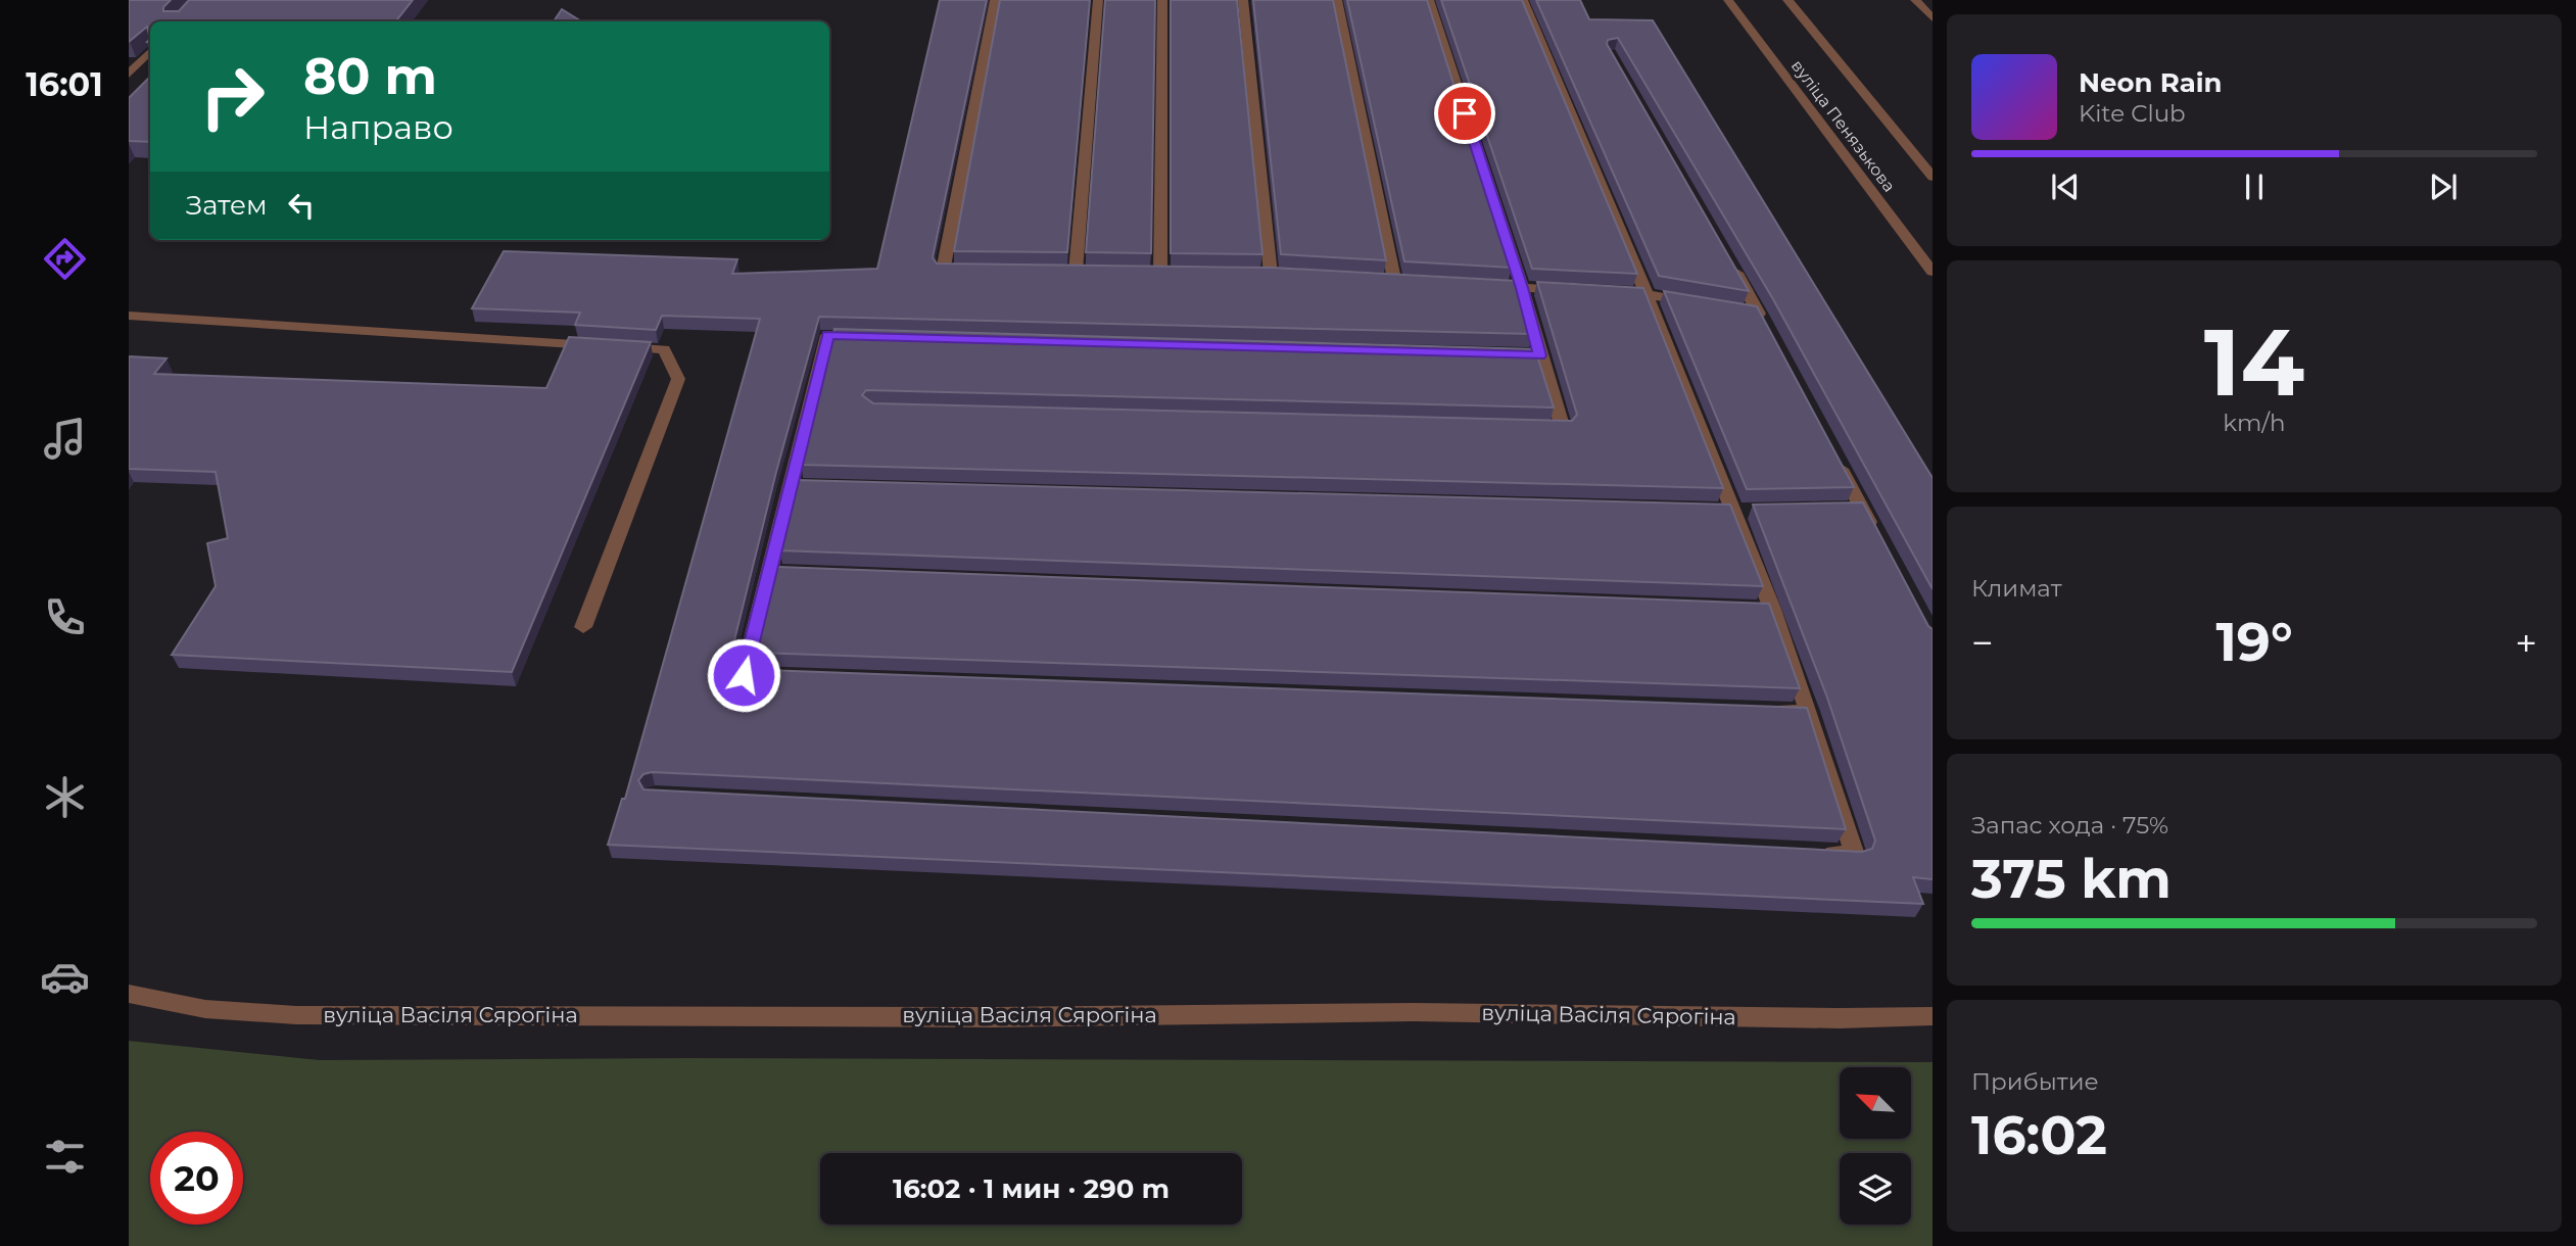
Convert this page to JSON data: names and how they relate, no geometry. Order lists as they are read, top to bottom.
{
  "streets": {
    "street": ["вуліца Пенязькова", "вуліца Васіля Сярогіна"]
  },
  "north": "top left",
  "page": {
    "tabs": "16:01",
    "turn": ["80 m", "Направо"],
    "song": ["Neon Rain", "Kite Club"],
    "then": "Затем",
    "tile": [
      ["14", "km/h"],
      "Климат",
      ["Запас хода · 75%", "375 km"],
      ["Прибытие", "16:02"]
    ],
    "heat": ["−", "19°", "+"],
    "limit": "20",
    "trip": "16:02 · 1 мин · 290 m"
  }
}
